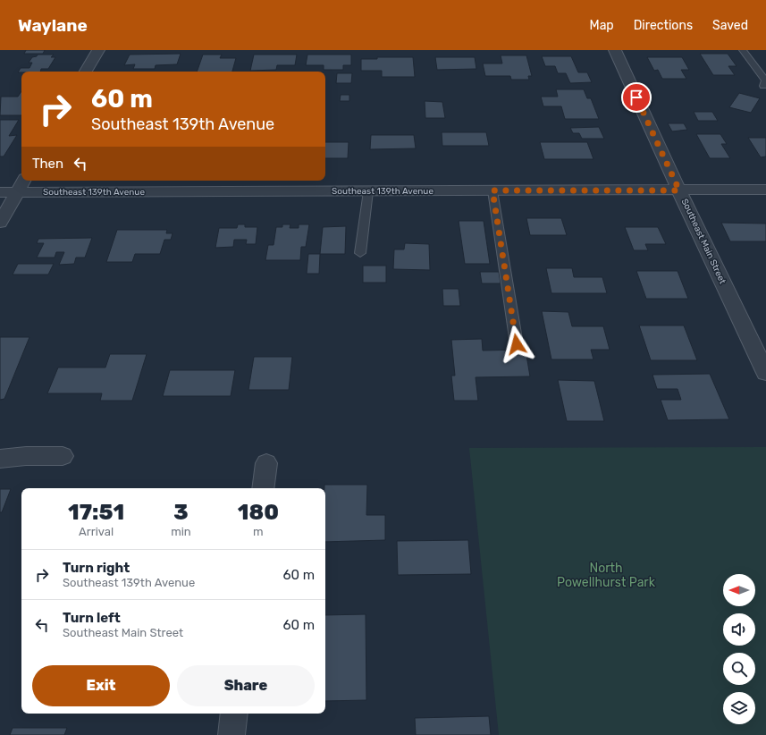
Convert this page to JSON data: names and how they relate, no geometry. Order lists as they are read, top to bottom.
{
  "streets": {
    "street": ["Southeast 139th Avenue", "Southeast Main Street"]
  },
  "crossings": [
    ["Southeast 139th Avenue", "Southeast Main Street"]
  ],
  "parks": ["North Powellhurst Park"],
  "north": "left",
  "page": {
    "header": "Waylane",
    "nav": ["Map", "Directions", "Saved"],
    "turn": ["60 m", "Southeast 139th Avenue"],
    "then": "Then",
    "eta": [
      "17:51",
      "Arrival",
      "3",
      "min",
      "180",
      "m"
    ],
    "list": [
      {
        "name": "Turn right",
        "note": "Southeast 139th Avenue",
        "value": "60 m"
      },
      {
        "name": "Turn left",
        "note": "Southeast Main Street",
        "value": "60 m"
      }
    ],
    "buttons": ["Exit", "Share"]
  }
}
